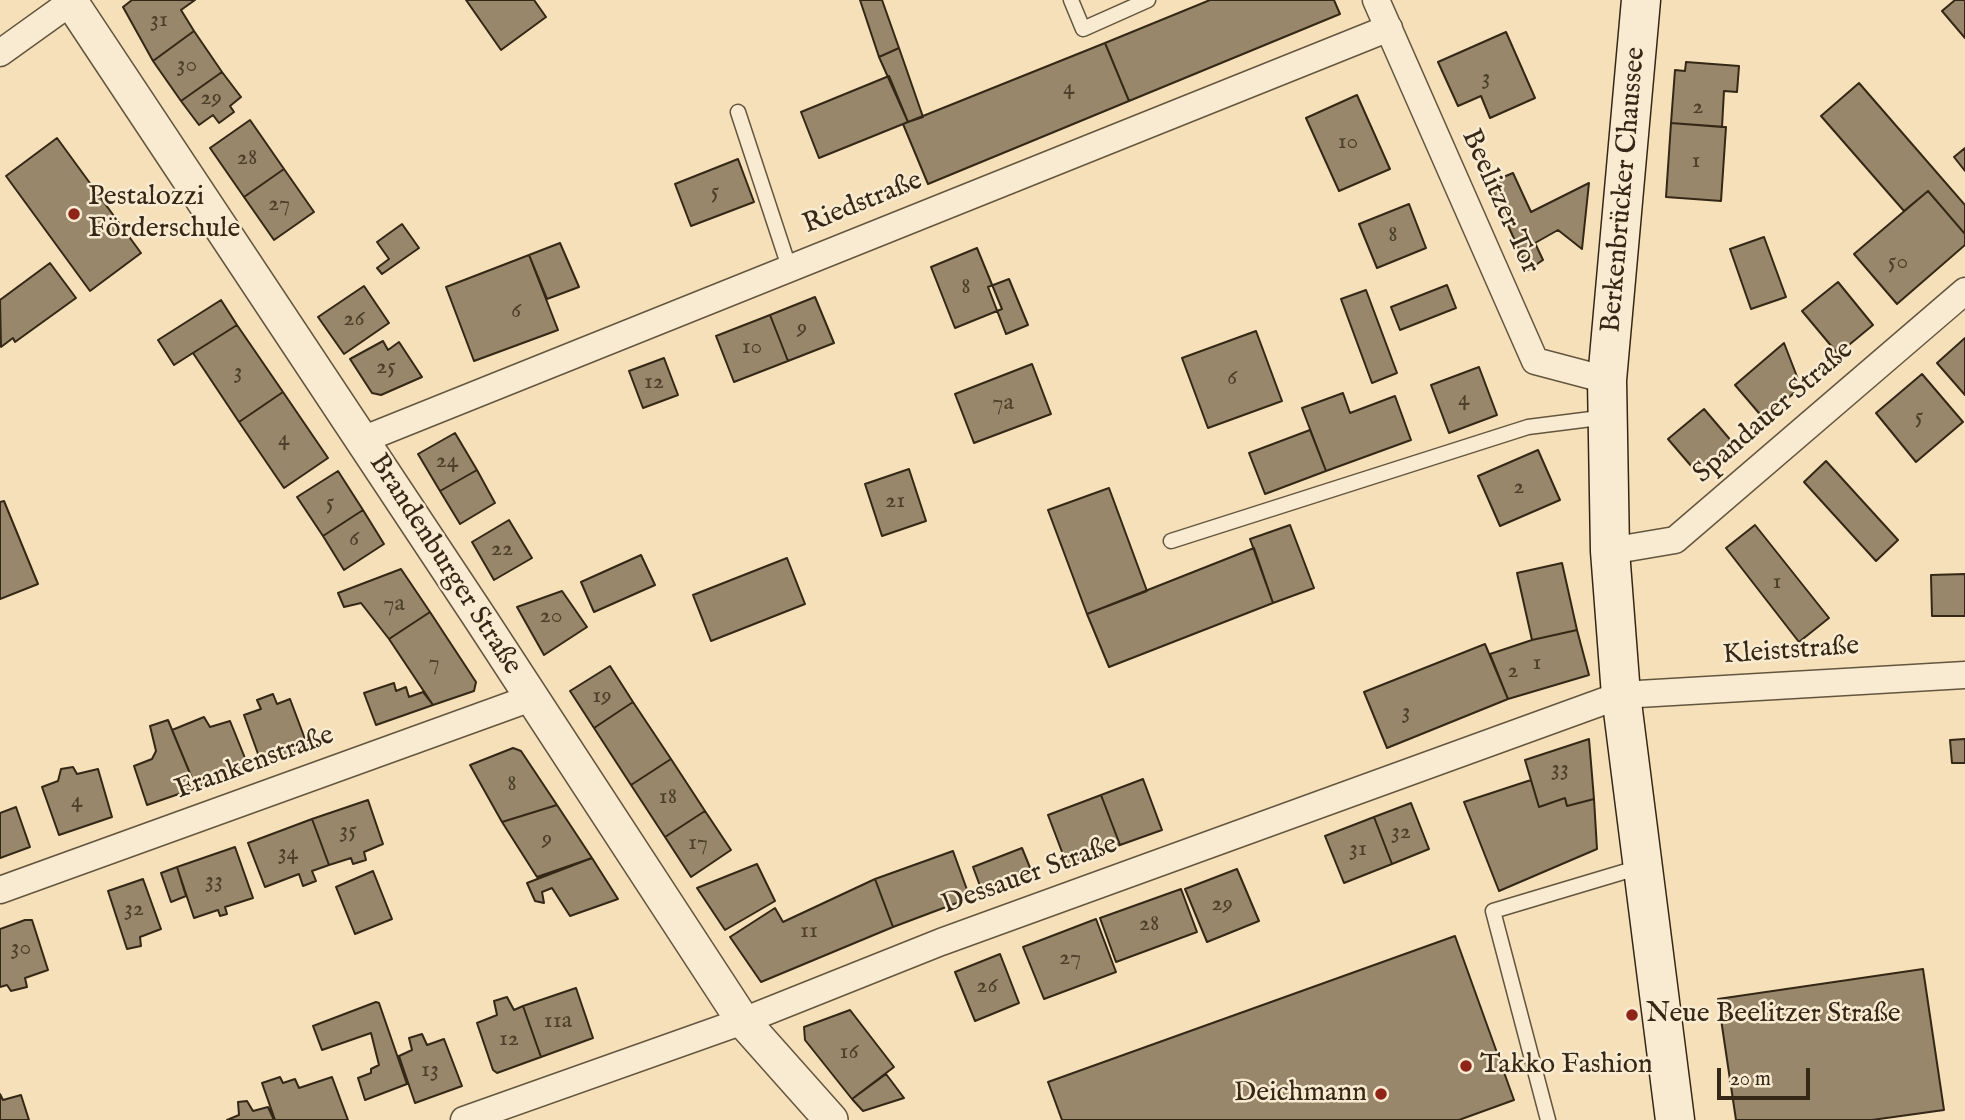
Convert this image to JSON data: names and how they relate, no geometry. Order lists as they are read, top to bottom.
{
  "streets": {
    "main road": ["Berkenbrücker Chaussee"],
    "street": [
      "Beelitzer Tor",
      "Riedstraße",
      "Spandauer Straße",
      "Brandenburger Straße",
      "Kleiststraße",
      "Frankenstraße",
      "Dessauer Straße"
    ]
  },
  "crossings": [
    ["Berkenbrücker Chaussee", "Beelitzer Tor"],
    ["Beelitzer Tor", "Riedstraße"],
    ["Riedstraße", "Brandenburger Straße"],
    ["Brandenburger Straße", "Frankenstraße"],
    ["Brandenburger Straße", "Dessauer Straße"],
    ["Kleiststraße", "Dessauer Straße"]
  ],
  "places": [
    "Pestalozzi Förderschule",
    "Neue Beelitzer Straße",
    "Takko Fashion",
    "Deichmann"
  ],
  "house_numbers": [
    "31",
    "30",
    "3",
    "4",
    "29",
    "2",
    "10",
    "28",
    "1",
    "5",
    "27",
    "8",
    "50",
    "8",
    "6",
    "26",
    "9",
    "10",
    "25",
    "3",
    "6",
    "12",
    "4",
    "7a",
    "5",
    "4",
    "24",
    "2",
    "21",
    "5",
    "6",
    "22",
    "1",
    "7a",
    "20",
    "7",
    "1",
    "2",
    "19",
    "3",
    "33",
    "8",
    "18",
    "4",
    "35",
    "32",
    "9",
    "17",
    "31",
    "34",
    "33",
    "29",
    "32",
    "28",
    "11",
    "30",
    "27",
    "26",
    "11a",
    "12",
    "16",
    "13"
  ],
  "scale_bar": "20 m"
}
